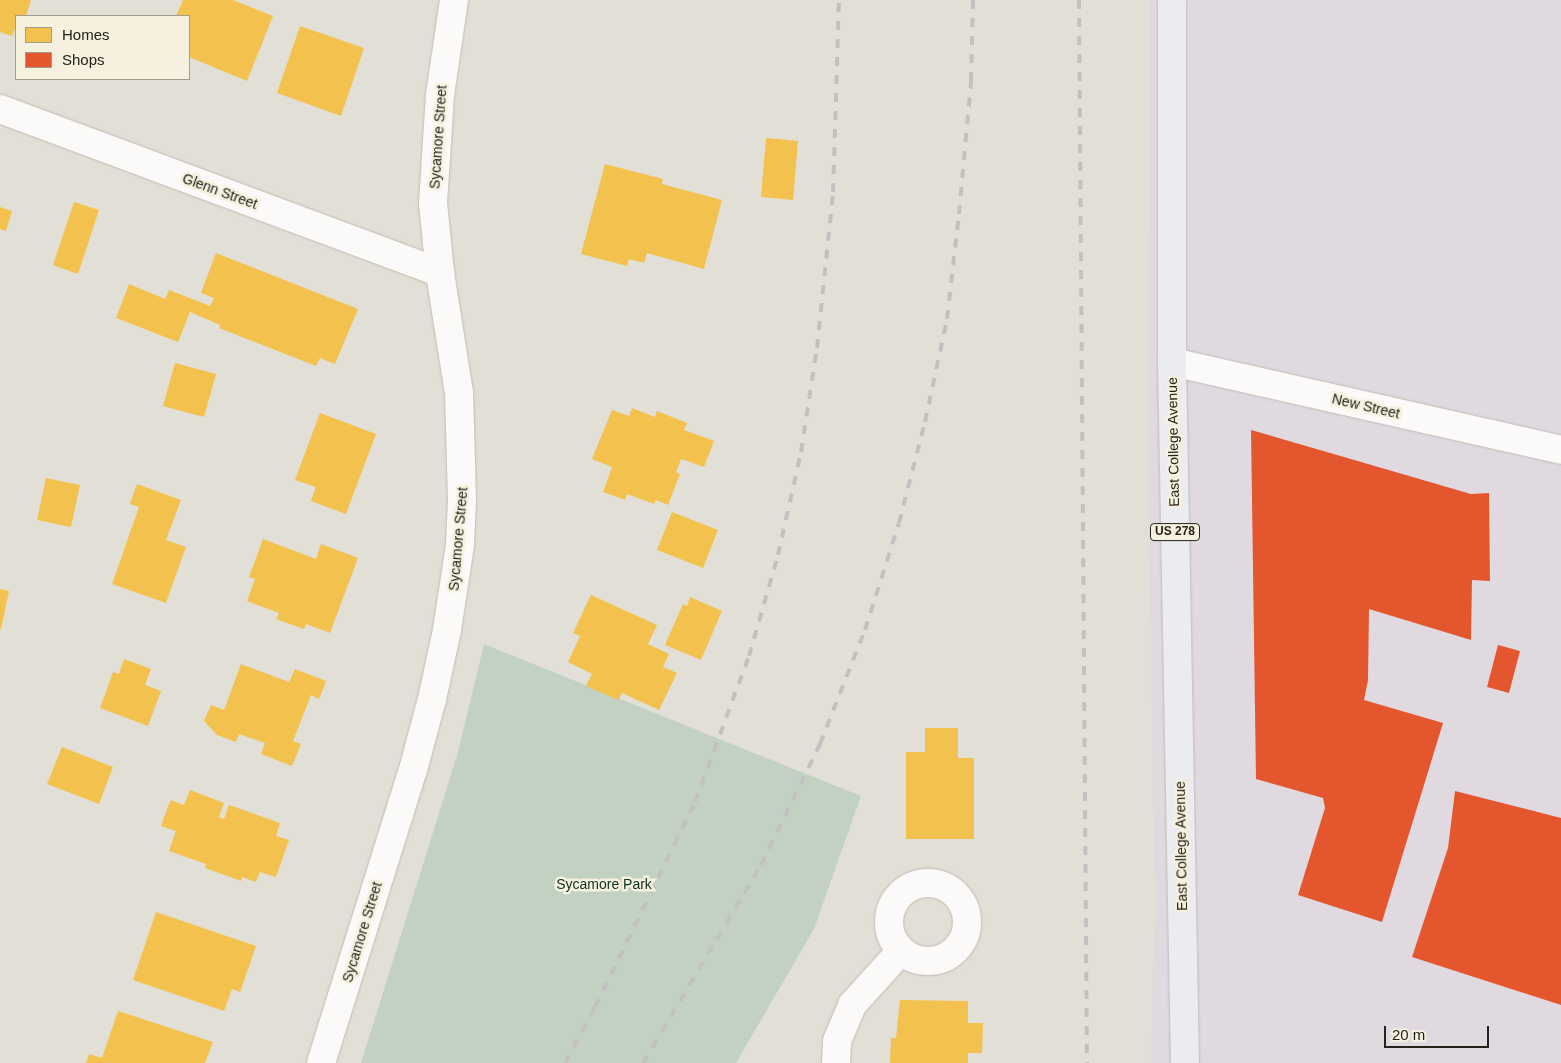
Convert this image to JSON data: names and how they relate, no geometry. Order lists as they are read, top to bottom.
{
  "streets": {
    "main road": ["East College Avenue", "US 278"],
    "street": ["Sycamore Street", "Glenn Street", "New Street"]
  },
  "crossings": [
    ["Sycamore Street", "Glenn Street"],
    ["New Street", "East College Avenue"]
  ],
  "parks": ["Sycamore Park"],
  "legend": ["Homes", "Shops"],
  "scale_bar": "20 m"
}
